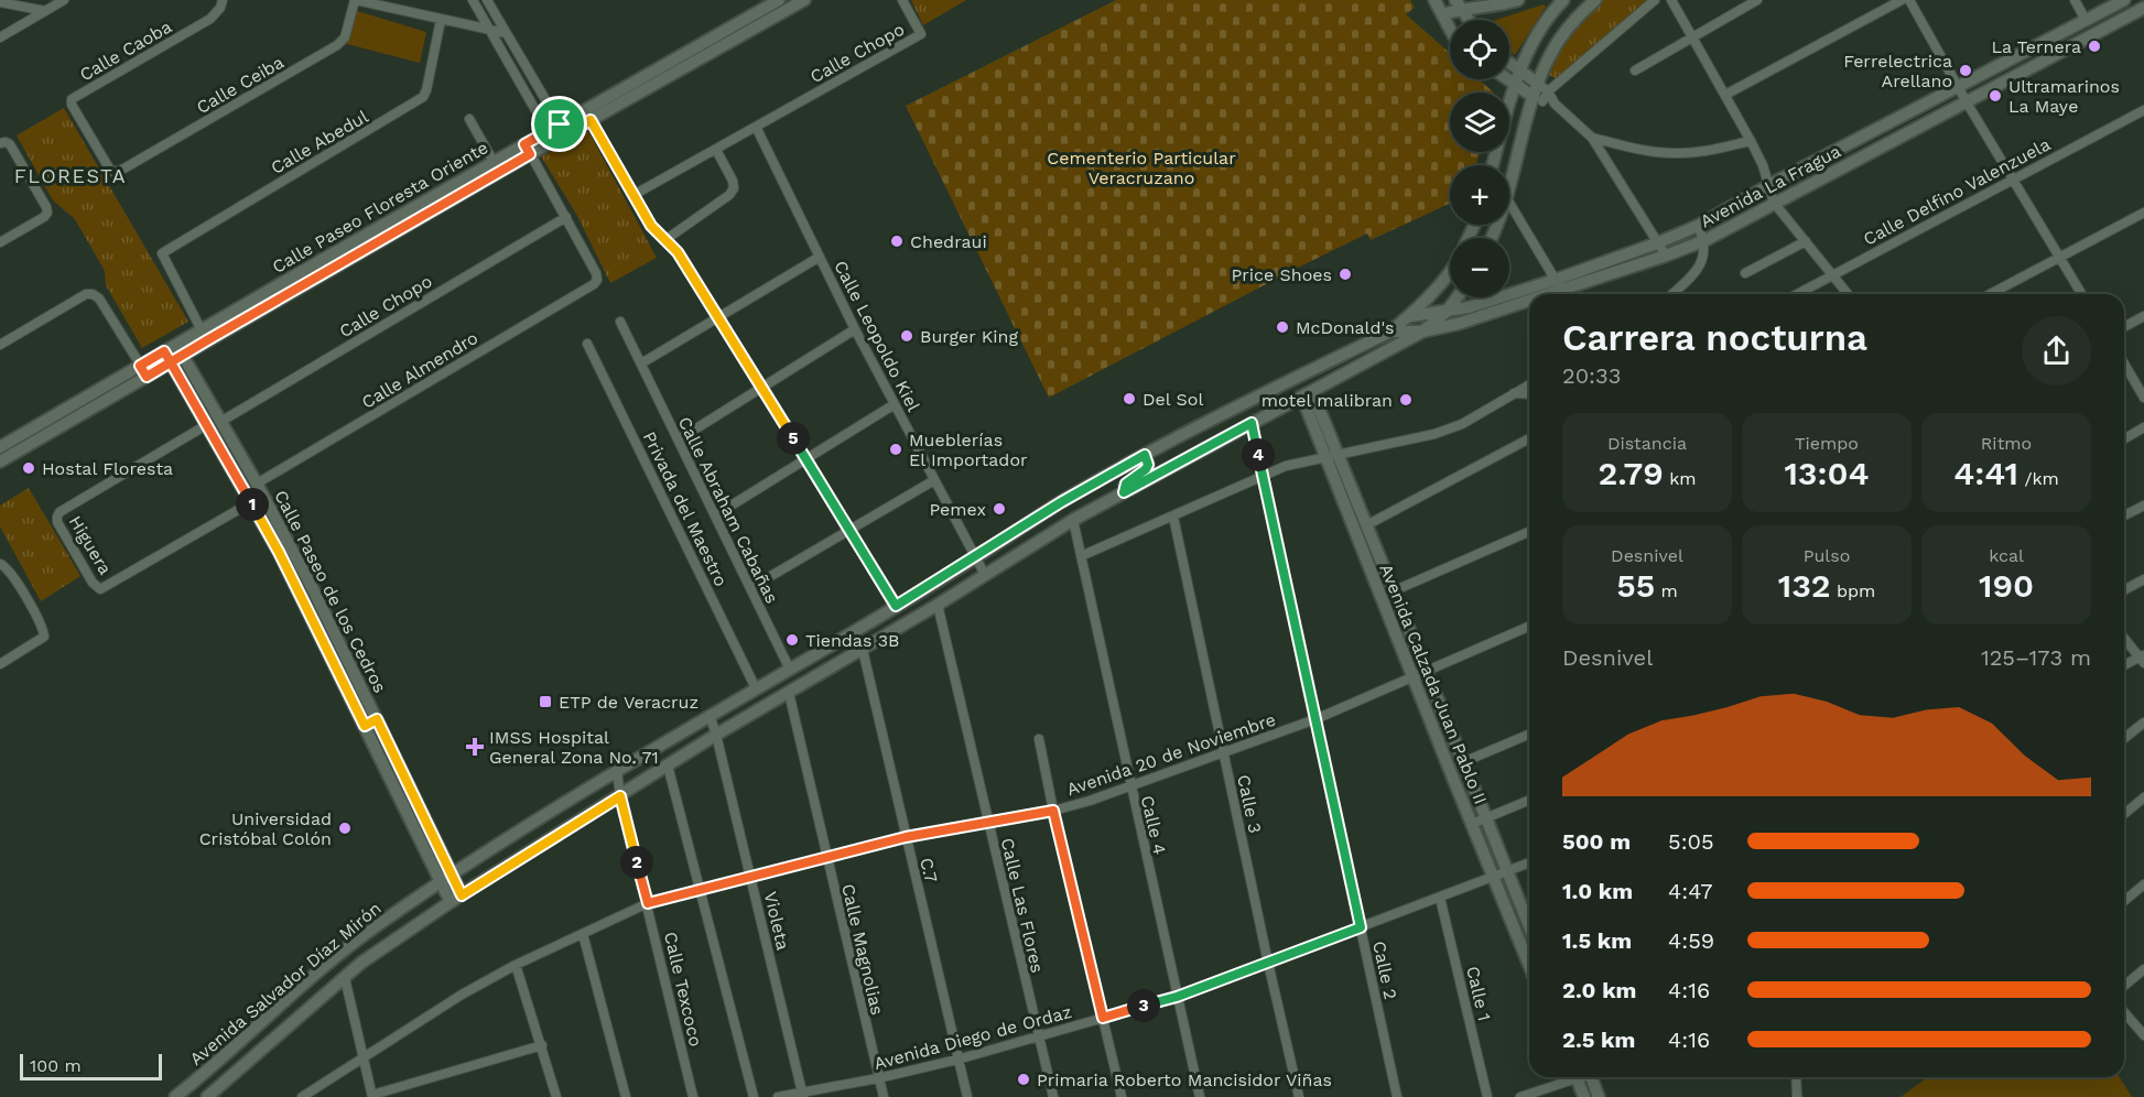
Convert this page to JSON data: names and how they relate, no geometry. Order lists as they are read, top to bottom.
{
  "streets": {
    "main road": [
      "Avenida La Fragua",
      "Calle Paseo Floresta Oriente",
      "Calle Paseo de los Cedros",
      "Avenida Calzada Juan Pablo II",
      "Avenida Salvador Díaz Mirón"
    ],
    "street": [
      "Calle Caoba",
      "Calle Chopo",
      "Calle Ceiba",
      "Calle Abedul",
      "Calle Delfino Valenzuela",
      "Calle Leopoldo Kiel",
      "Calle Almendro",
      "Privada del Maestro",
      "Calle Abraham Cabañas",
      "Higuera",
      "Avenida 20 de Noviembre",
      "Calle 3",
      "Calle 4",
      "C.7",
      "Calle Las Flores",
      "Violeta",
      "Calle Magnolias",
      "Calle 2",
      "Calle Texcoco",
      "Calle 1",
      "Avenida Diego de Ordaz"
    ]
  },
  "crossings": [
    ["Calle Caoba", "Calle Ceiba"],
    ["Calle Chopo", "Calle Leopoldo Kiel"],
    ["Calle Chopo", "Calle Almendro"],
    ["Calle Chopo", "Calle Paseo de los Cedros"],
    ["Calle Abedul", "Calle Paseo Floresta Oriente"],
    ["Avenida La Fragua", "Avenida Salvador Díaz Mirón"],
    ["Calle Paseo Floresta Oriente", "Calle Paseo de los Cedros"],
    ["Calle Leopoldo Kiel", "Avenida Salvador Díaz Mirón"],
    ["Calle Almendro", "Calle Paseo de los Cedros"],
    ["Privada del Maestro", "Avenida Salvador Díaz Mirón"],
    ["Calle Abraham Cabañas", "Avenida Salvador Díaz Mirón"],
    ["Higuera", "Calle Paseo de los Cedros"],
    ["Calle Paseo de los Cedros", "Avenida Salvador Díaz Mirón"],
    ["Avenida Calzada Juan Pablo II", "Avenida 20 de Noviembre"],
    ["Avenida Calzada Juan Pablo II", "Avenida Salvador Díaz Mirón"],
    ["Avenida Calzada Juan Pablo II", "Avenida Diego de Ordaz"],
    ["Avenida 20 de Noviembre", "Calle 3"],
    ["Avenida 20 de Noviembre", "Calle 4"],
    ["Avenida 20 de Noviembre", "C.7"],
    ["Avenida 20 de Noviembre", "Calle Las Flores"],
    ["Avenida 20 de Noviembre", "Violeta"],
    ["Avenida 20 de Noviembre", "Calle Magnolias"],
    ["Avenida 20 de Noviembre", "Calle 2"],
    ["Avenida 20 de Noviembre", "Calle Texcoco"],
    ["Calle 3", "Avenida Diego de Ordaz"],
    ["Calle 4", "Avenida Salvador Díaz Mirón"],
    ["Calle 4", "Avenida Diego de Ordaz"],
    ["C.7", "Avenida Salvador Díaz Mirón"],
    ["C.7", "Avenida Diego de Ordaz"],
    ["Calle Las Flores", "Avenida Salvador Díaz Mirón"],
    ["Calle Las Flores", "Avenida Diego de Ordaz"],
    ["Violeta", "Avenida Salvador Díaz Mirón"],
    ["Violeta", "Avenida Diego de Ordaz"],
    ["Calle Magnolias", "Avenida Salvador Díaz Mirón"],
    ["Calle Magnolias", "Avenida Diego de Ordaz"],
    ["Calle 2", "Avenida Salvador Díaz Mirón"],
    ["Calle 2", "Avenida Diego de Ordaz"],
    ["Avenida Salvador Díaz Mirón", "Calle Texcoco"],
    ["Calle 1", "Avenida Diego de Ordaz"]
  ],
  "districts": ["FLORESTA"],
  "parks": ["Cementerio Particular Veracruzano"],
  "places": {
    "other": [
      "La Ternera",
      "Ferrelectrica Arellano",
      "Ultramarinos La Maye",
      "Chedraui",
      "Price Shoes",
      "McDonald's",
      "Burger King",
      "Del Sol",
      "motel malibran",
      "Mueblerías El Importador",
      "Hostal Floresta",
      "Pemex",
      "Tiendas 3B",
      "Universidad Cristóbal Colón",
      "Primaria Roberto Mancisidor Viñas"
    ],
    "transit": ["ETP de Veracruz"],
    "health": ["IMSS Hospital General Zona No. 71"]
  },
  "scale_bar": "100 m",
  "page": {
    "map_buttons": ["+", "−"],
    "heading": ["Carrera nocturna", "20:33"],
    "stats": [
      ["Distancia", "2.79 km"],
      ["Tiempo", "13:04"],
      ["Ritmo", "4:41 /km"],
      ["Desnivel", "55 m"],
      ["Pulso", "132 bpm"],
      ["kcal", "190"]
    ],
    "pins": [
      "5",
      "4",
      "1",
      "2",
      "3"
    ],
    "chart": ["Desnivel", "125–173 m"],
    "list": [
      {
        "name": "500 m",
        "note": "5:05"
      },
      {
        "name": "1.0 km",
        "note": "4:47"
      },
      {
        "name": "1.5 km",
        "note": "4:59"
      },
      {
        "name": "2.0 km",
        "note": "4:16"
      },
      {
        "name": "2.5 km",
        "note": "4:16"
      }
    ],
    "scale": "100 m"
  }
}
